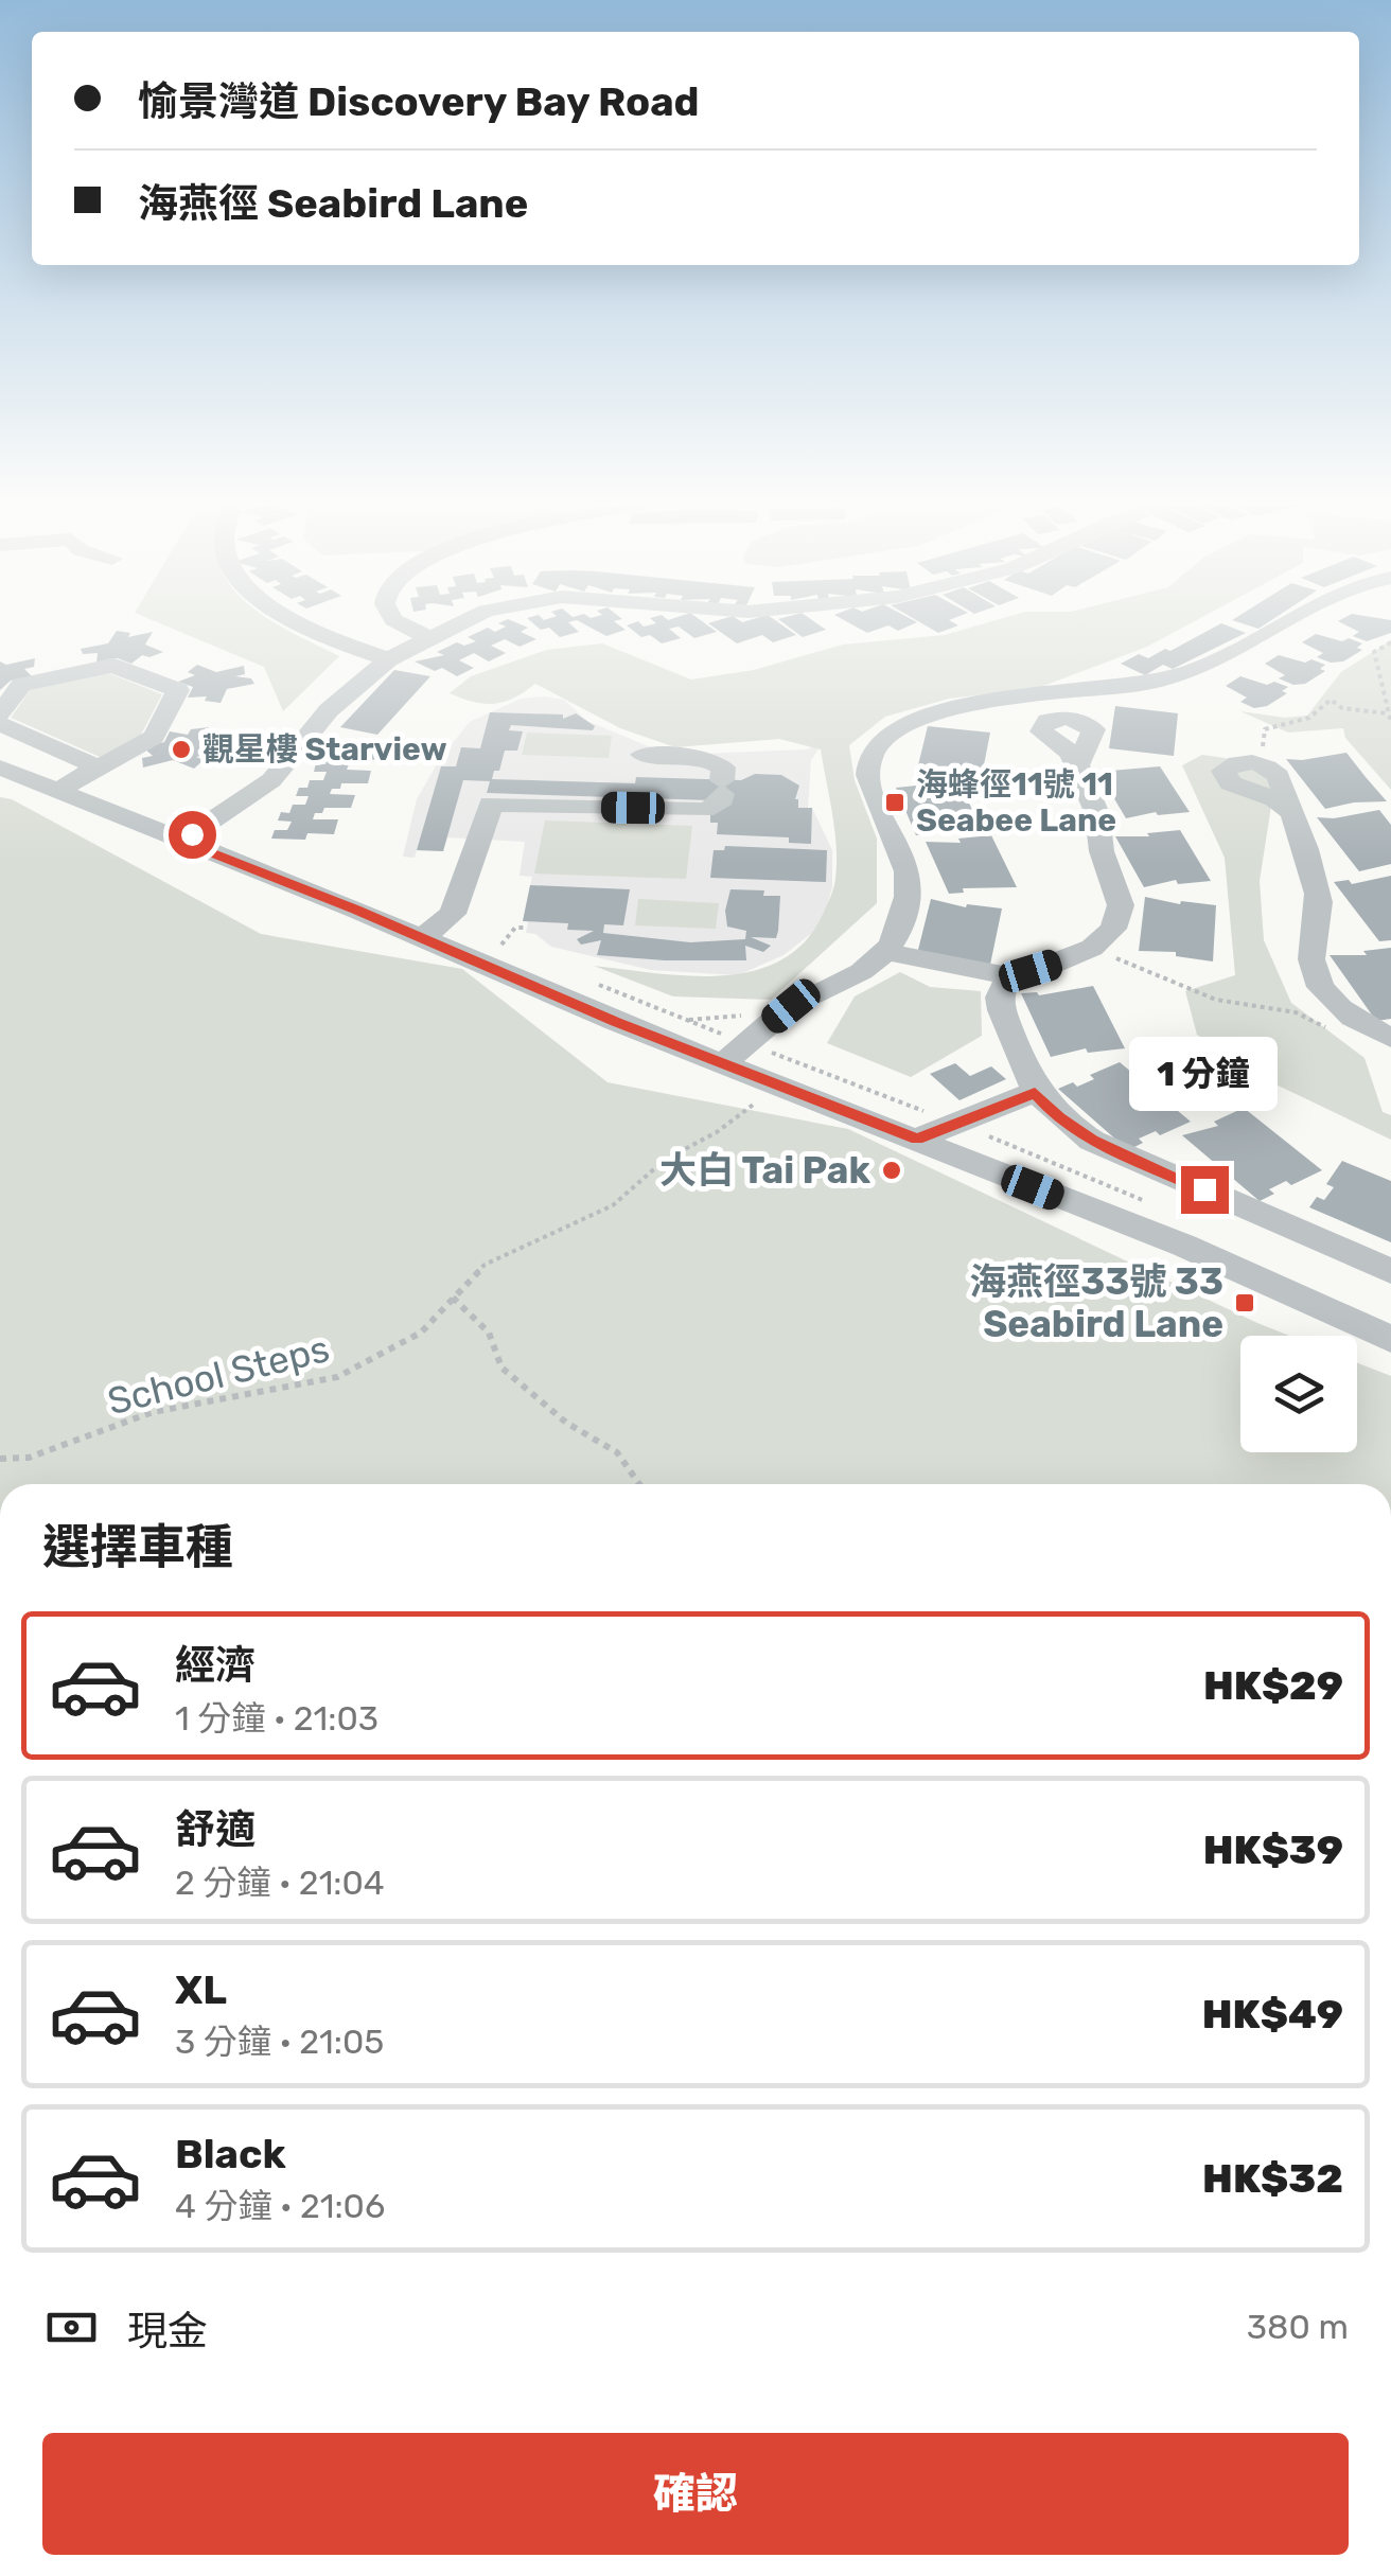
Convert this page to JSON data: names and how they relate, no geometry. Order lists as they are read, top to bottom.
{
  "streets": {
    "path": ["School Steps"]
  },
  "places": {
    "other": ["觀星樓 Starview", "大白 Tai Pak"],
    "transit": ["海蜂徑11號 11 Seabee Lane", "海燕徑33號 33 Seabird Lane"]
  },
  "page": {
    "banner": ["愉景灣道 Discovery Bay Road", "海燕徑 Seabird Lane"],
    "bubble": "1 分鐘",
    "heading": "選擇車種",
    "list": [
      {
        "name": "經濟",
        "note": "1 分鐘 · 21:03",
        "value": "HK$29"
      },
      {
        "name": "舒適",
        "note": "2 分鐘 · 21:04",
        "value": "HK$39"
      },
      {
        "name": "XL",
        "note": "3 分鐘 · 21:05",
        "value": "HK$49"
      },
      {
        "name": "Black",
        "note": "4 分鐘 · 21:06",
        "value": "HK$32"
      }
    ],
    "pay": ["現金", "380 m"],
    "buttons": "確認"
  }
}
